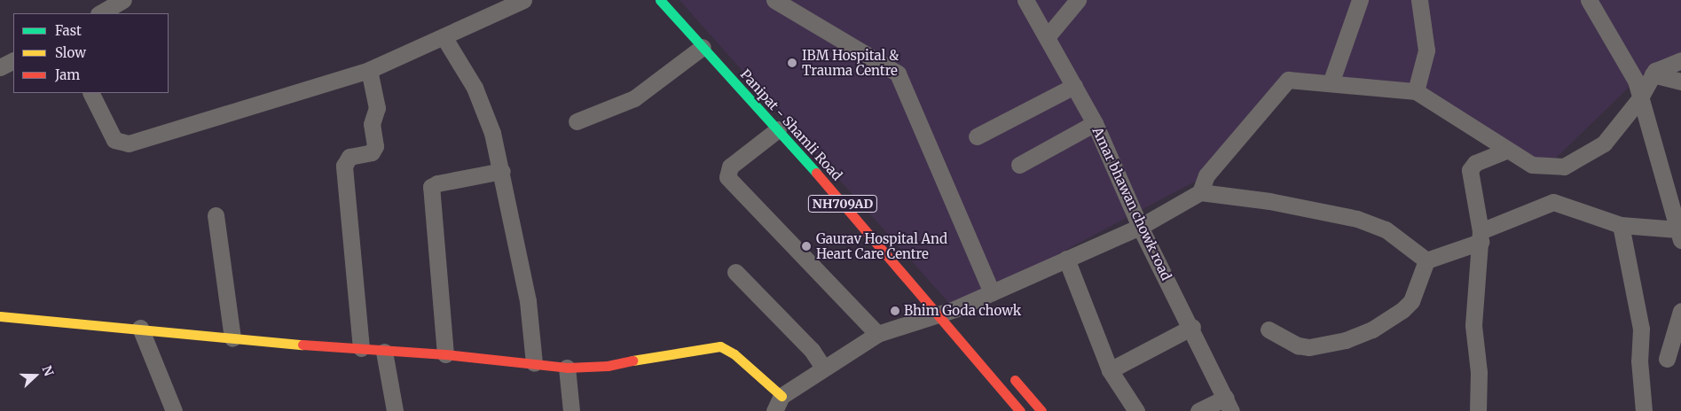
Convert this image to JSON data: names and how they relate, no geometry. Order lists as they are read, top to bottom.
{
  "streets": {
    "main road": ["Panipat - Shamli Road", "NH709AD"],
    "street": ["Amar bhawan chowk road"]
  },
  "places": ["IBM Hospital & Trauma Centre", "Gaurav Hospital And Heart Care Centre", "Bhim Goda chowk"],
  "legend": ["Fast", "Slow", "Jam"],
  "north": "right"
}
